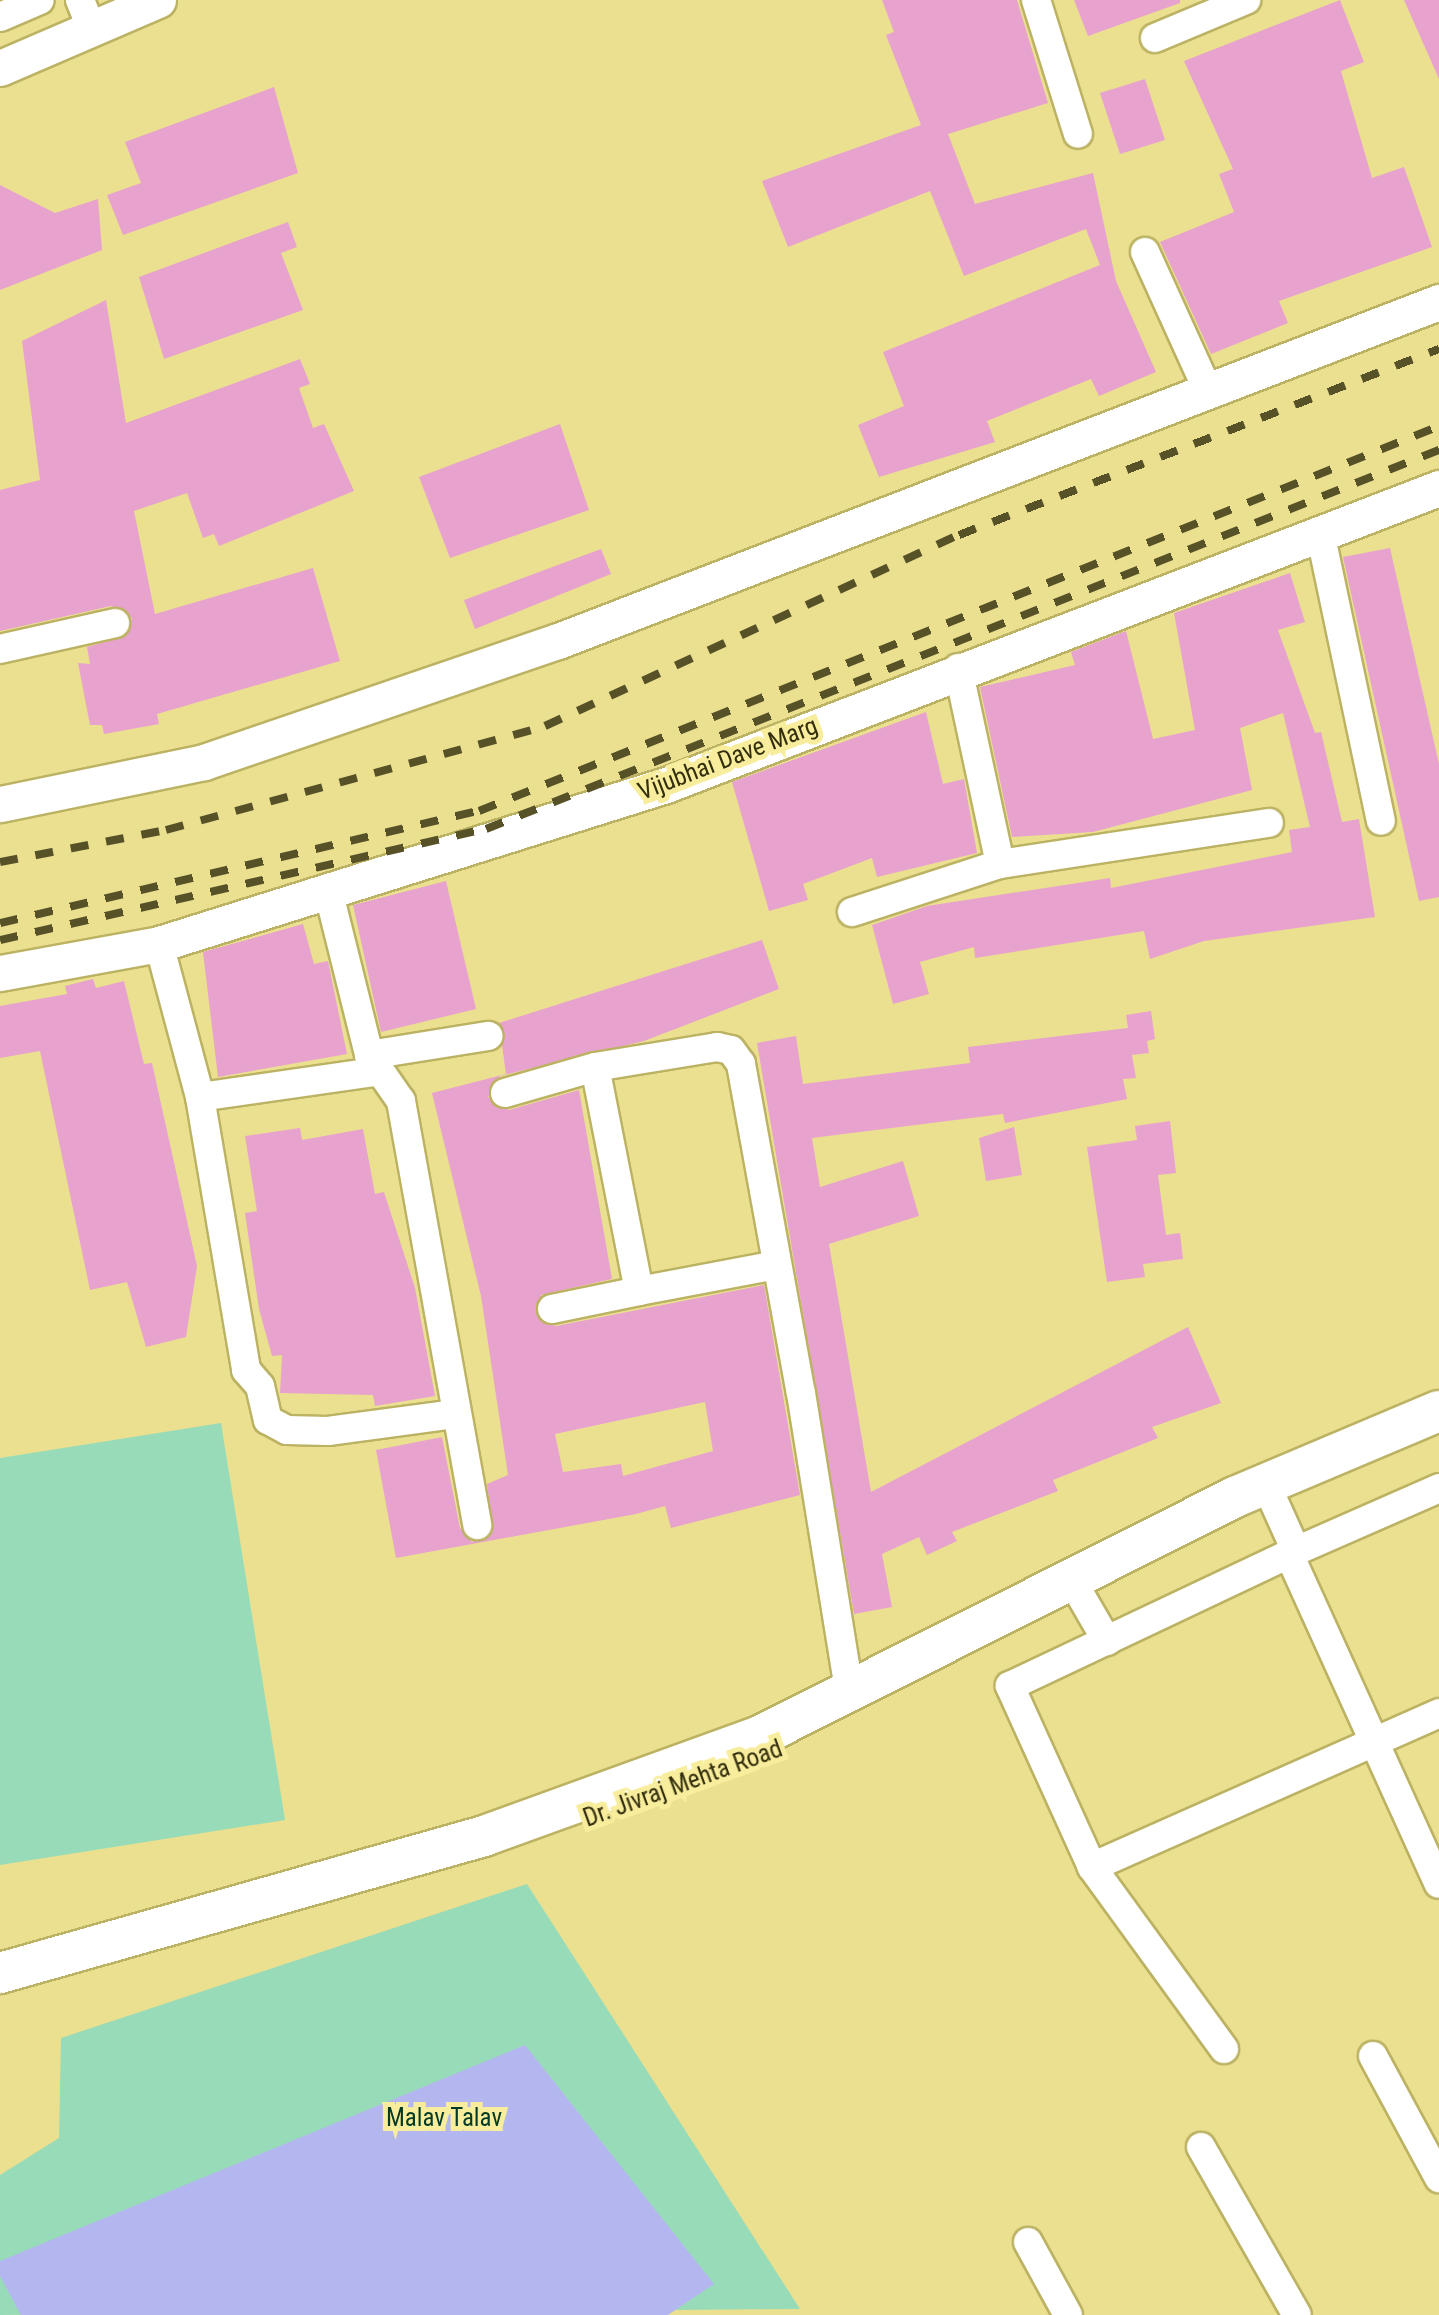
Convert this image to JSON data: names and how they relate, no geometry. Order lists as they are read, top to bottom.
{
  "streets": {
    "main road": ["Dr. Jivraj Mehta Road"],
    "street": ["Vijubhai Dave Marg"]
  },
  "parks": ["Malav Talav"]
}
